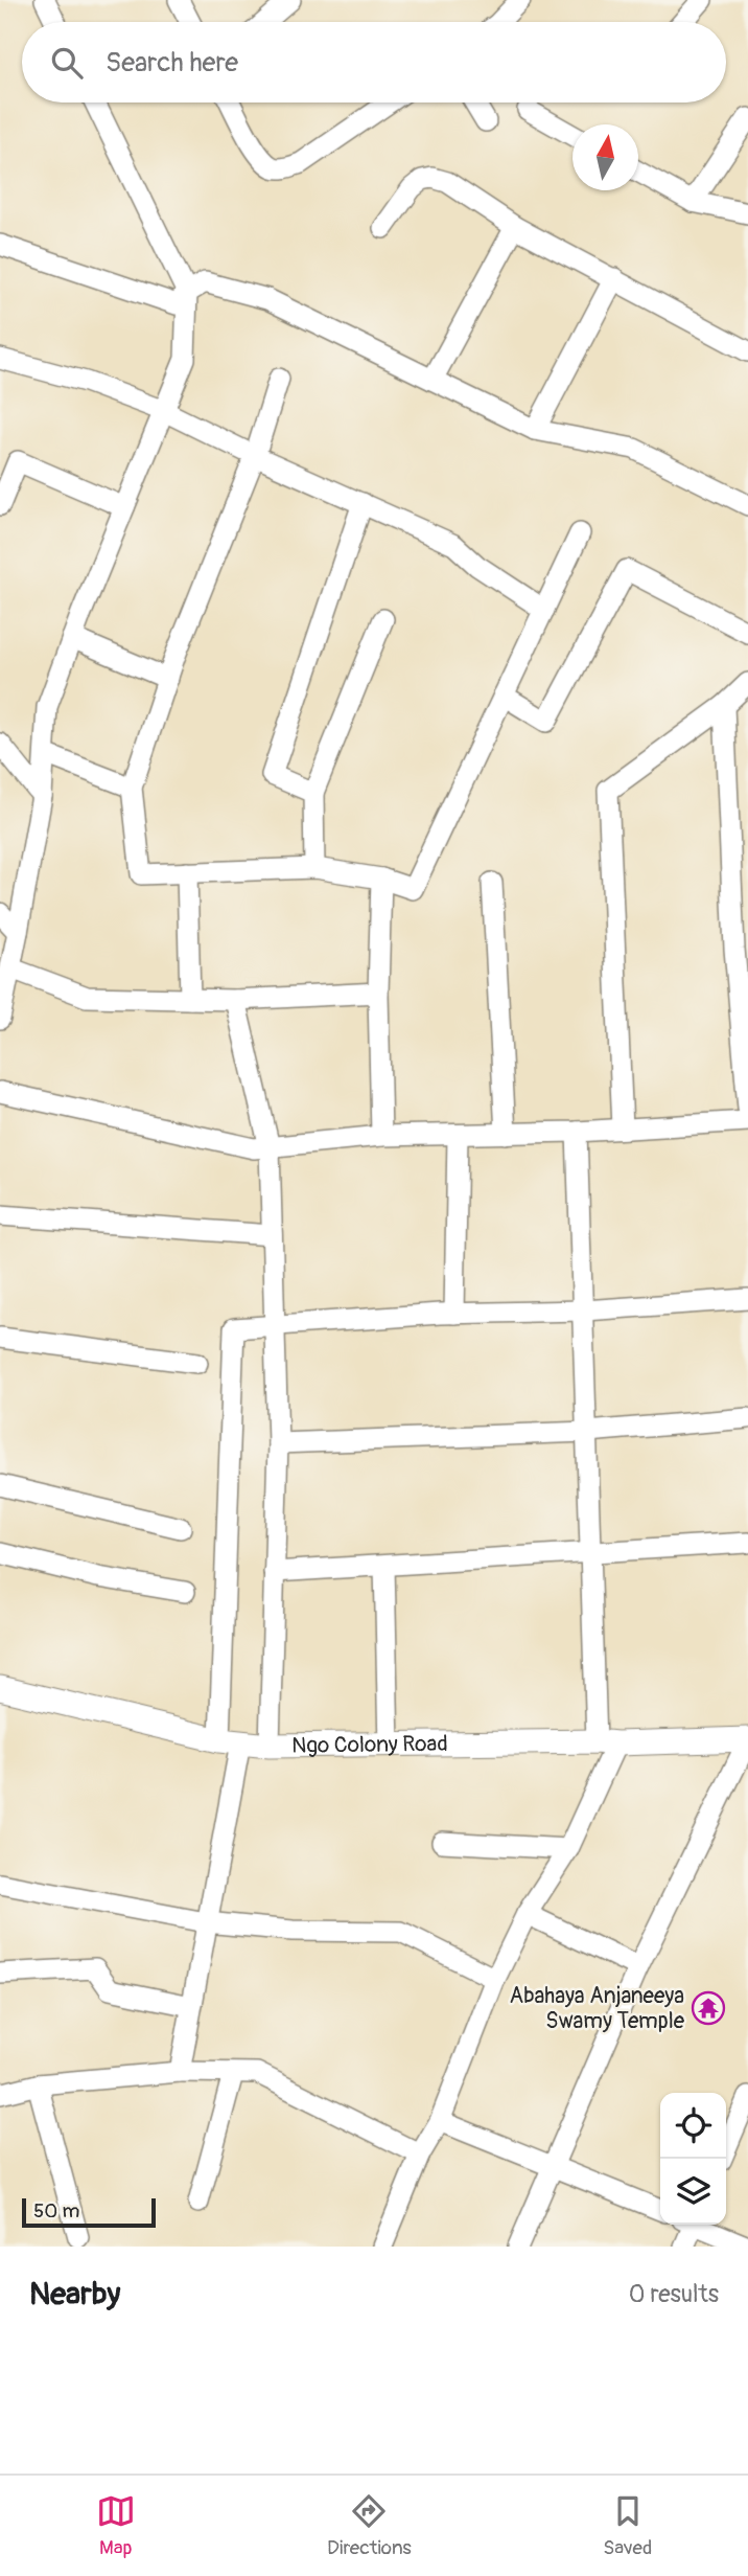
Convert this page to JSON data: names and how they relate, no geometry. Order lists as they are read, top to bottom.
{
  "streets": {
    "street": ["Ngo Colony Road"]
  },
  "places": {
    "temple": ["Abahaya Anjaneeya Swamy Temple"]
  },
  "scale_bar": "50 m",
  "north": "top",
  "page": {
    "search": "Search here",
    "scale": "50 m",
    "heading": ["Nearby", "0 results"],
    "nav": ["Map", "Directions", "Saved"]
  }
}
